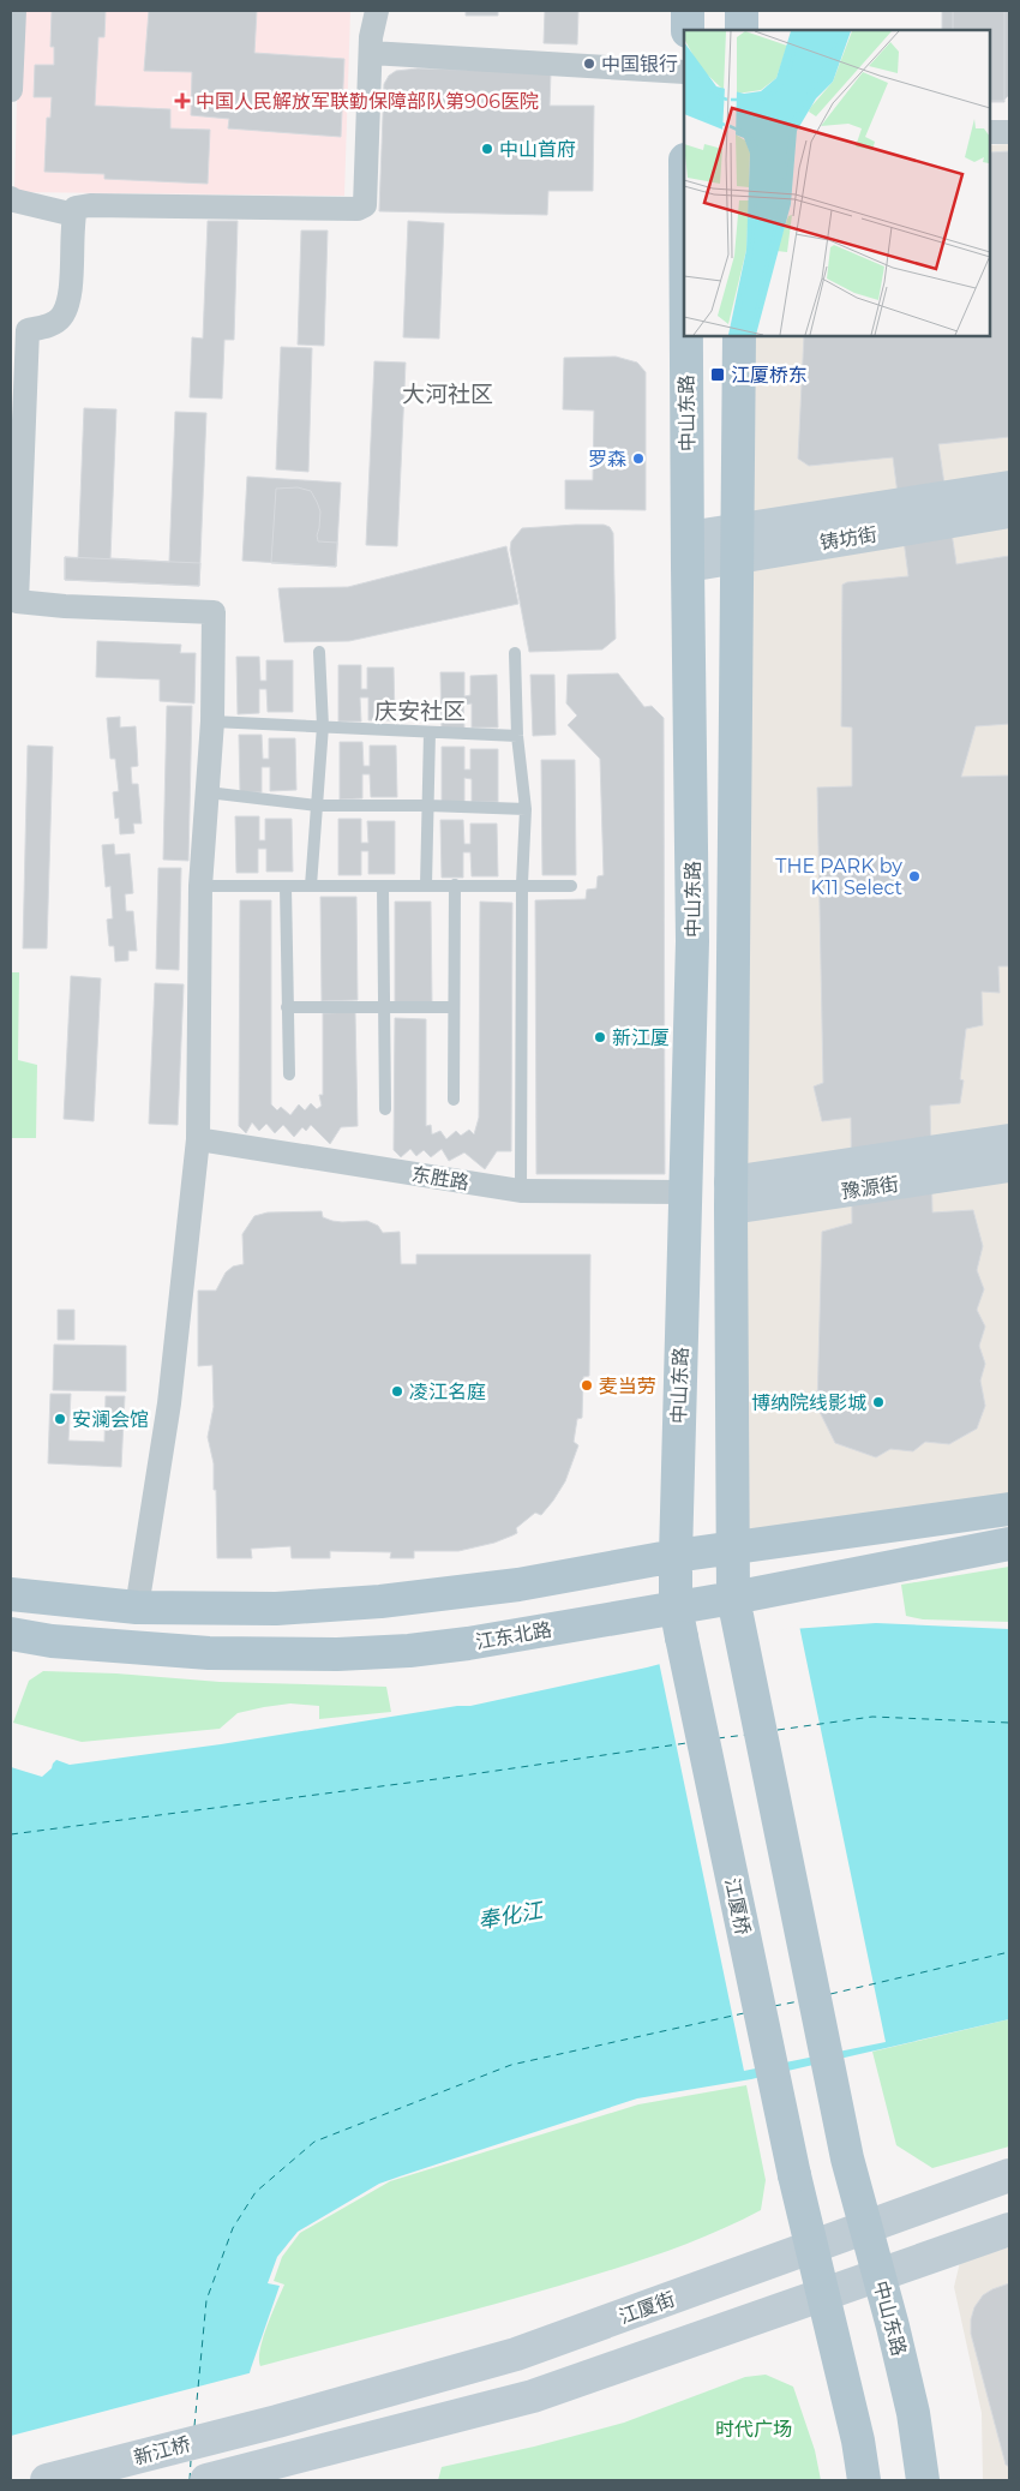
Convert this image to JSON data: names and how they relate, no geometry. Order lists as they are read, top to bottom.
{
  "streets": {
    "main road": [
      "中山东路",
      "铸坊街",
      "豫源街",
      "江东北路",
      "江厦桥",
      "江厦街",
      "新江桥"
    ],
    "street": ["东胜路"]
  },
  "crossings": [
    ["中山东路", "铸坊街"],
    ["中山东路", "东胜路"],
    ["中山东路", "江东北路"],
    ["中山东路", "江厦桥"],
    ["中山东路", "江厦街"],
    ["江厦桥", "江厦街"],
    ["江厦街", "新江桥"]
  ],
  "districts": ["大河社区", "庆安社区"],
  "water": ["奉化江"],
  "parks": ["时代广场"],
  "places": {
    "other": [
      "中国银行",
      "中山首府",
      "罗森",
      "THE PARK by K11 Select",
      "新江厦",
      "麦当劳",
      "凌江名庭",
      "博纳院线影城",
      "安澜会馆"
    ],
    "health": ["中国人民解放军联勤保障部队第906医院"],
    "transit": ["江厦桥东"]
  }
}
